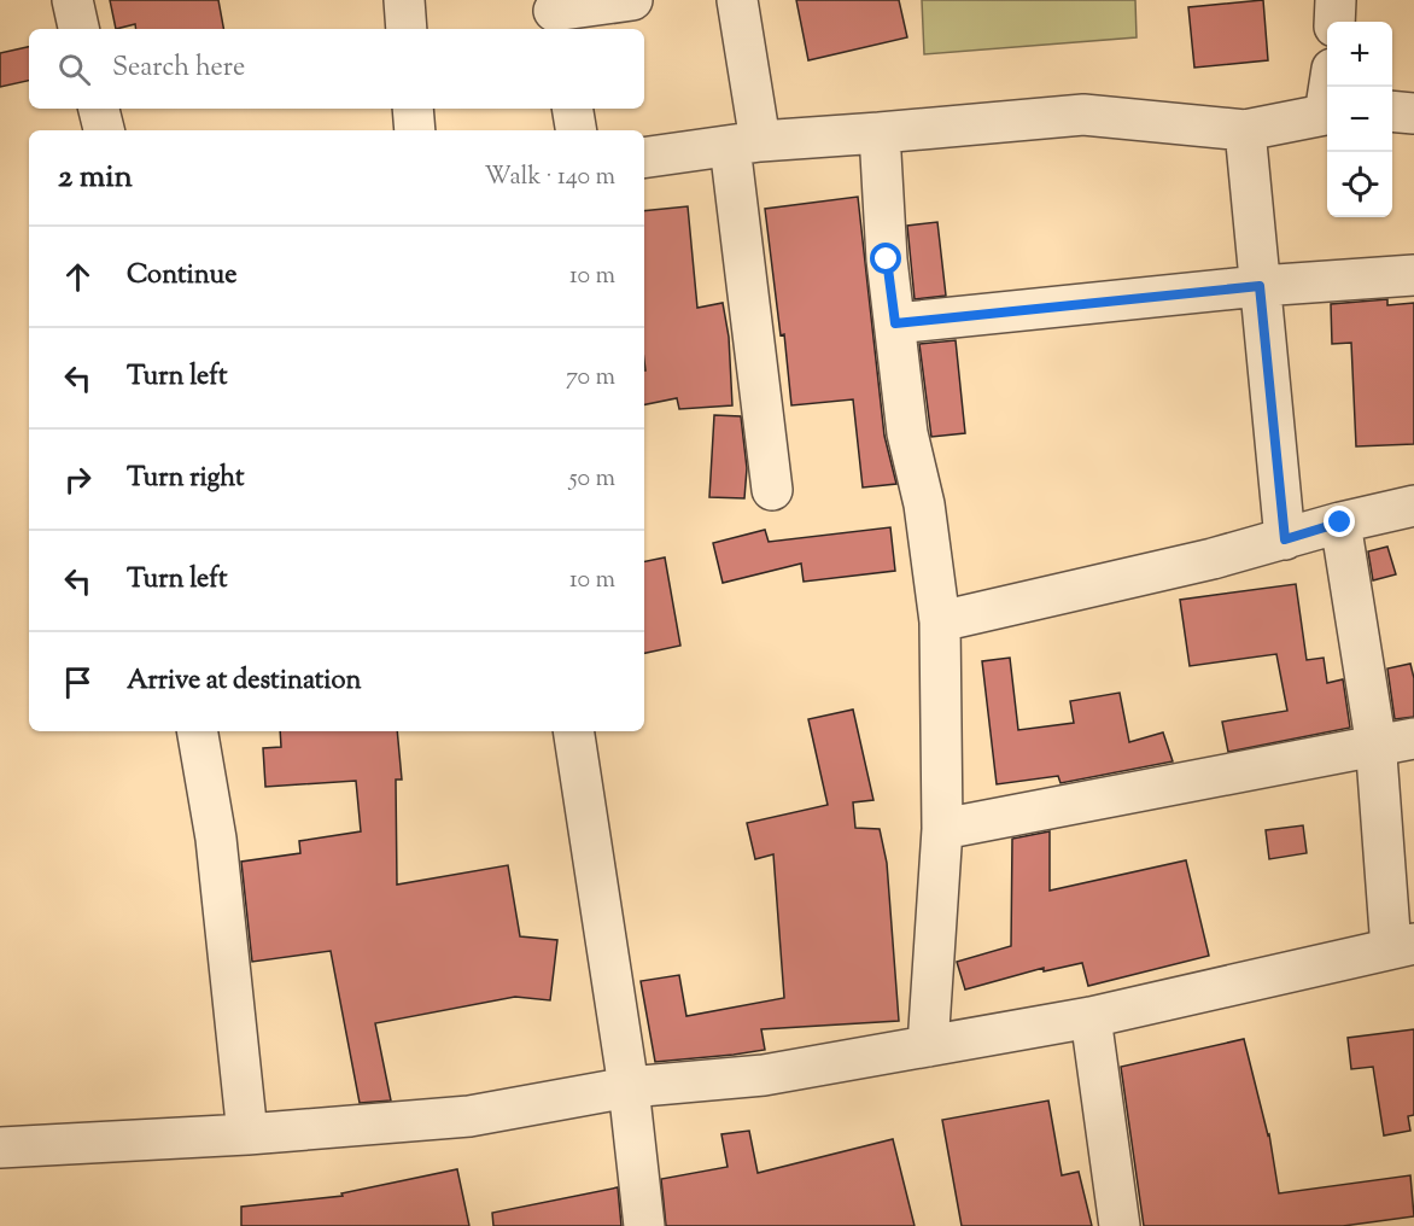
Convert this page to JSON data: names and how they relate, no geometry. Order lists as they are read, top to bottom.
{
  "page": {
    "map_buttons": ["+", "−"],
    "search": "Search here",
    "heading": ["2 min", "Walk · 140 m"],
    "list": [
      ["Continue", "10 m"],
      ["Turn left", "70 m"],
      ["Turn right", "50 m"],
      ["Turn left", "10 m"],
      "Arrive at destination"
    ]
  }
}
